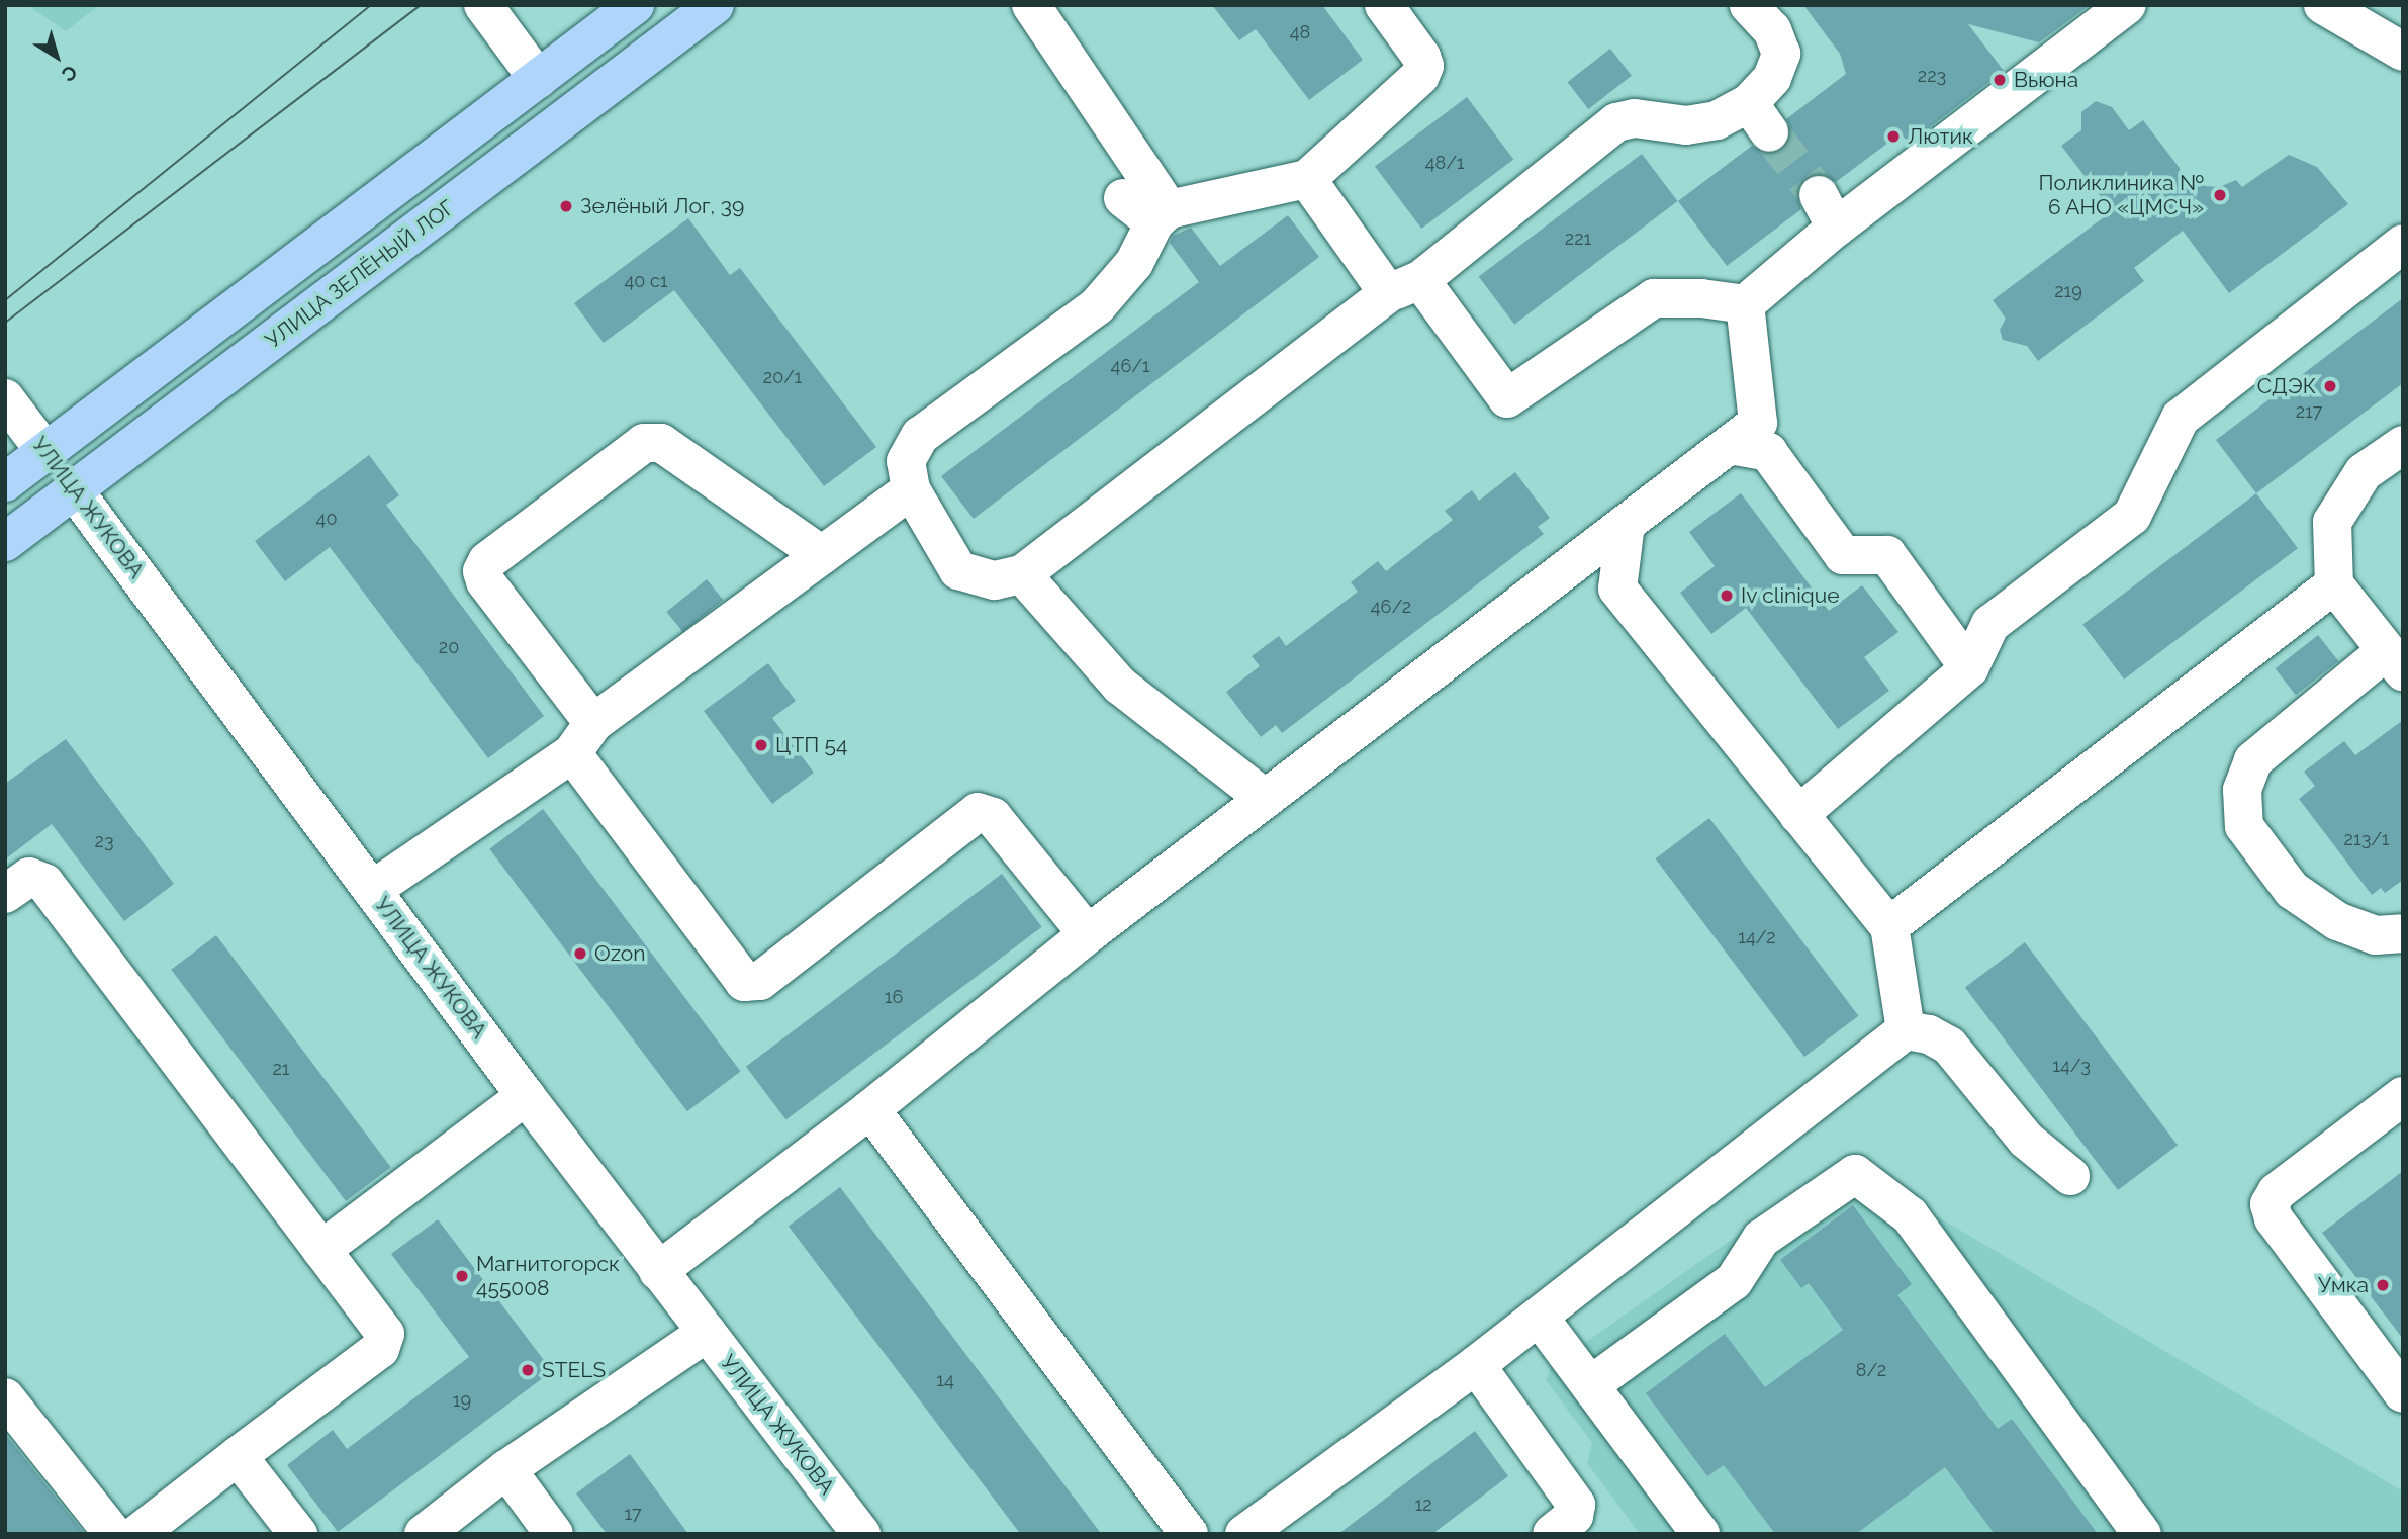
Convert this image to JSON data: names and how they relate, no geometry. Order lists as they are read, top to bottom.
{
  "streets": {
    "main road": ["УЛИЦА ЗЕЛЁНЫЙ ЛОГ", "УЛИЦА ЖУКОВА"]
  },
  "crossings": [
    ["УЛИЦА ЗЕЛЁНЫЙ ЛОГ", "УЛИЦА ЖУКОВА"]
  ],
  "places": [
    "Вьюна",
    "Лютик",
    "Поликлиника № 6 АНО «ЦМСЧ»",
    "Зелёный Лог, 39",
    "СДЭК",
    "Iv clinique",
    "ЦТП 54",
    "Ozon",
    "Магнитогорск 455008",
    "Умка",
    "STELS"
  ],
  "house_numbers": [
    "48",
    "223",
    "48/1",
    "221",
    "40 с1",
    "219",
    "46/1",
    "20/1",
    "217",
    "40",
    "46/2",
    "20",
    "213/1",
    "23",
    "14/2",
    "16",
    "14/3",
    "21",
    "8/2",
    "14",
    "19",
    "12",
    "17"
  ],
  "north": "bottom right"
}
